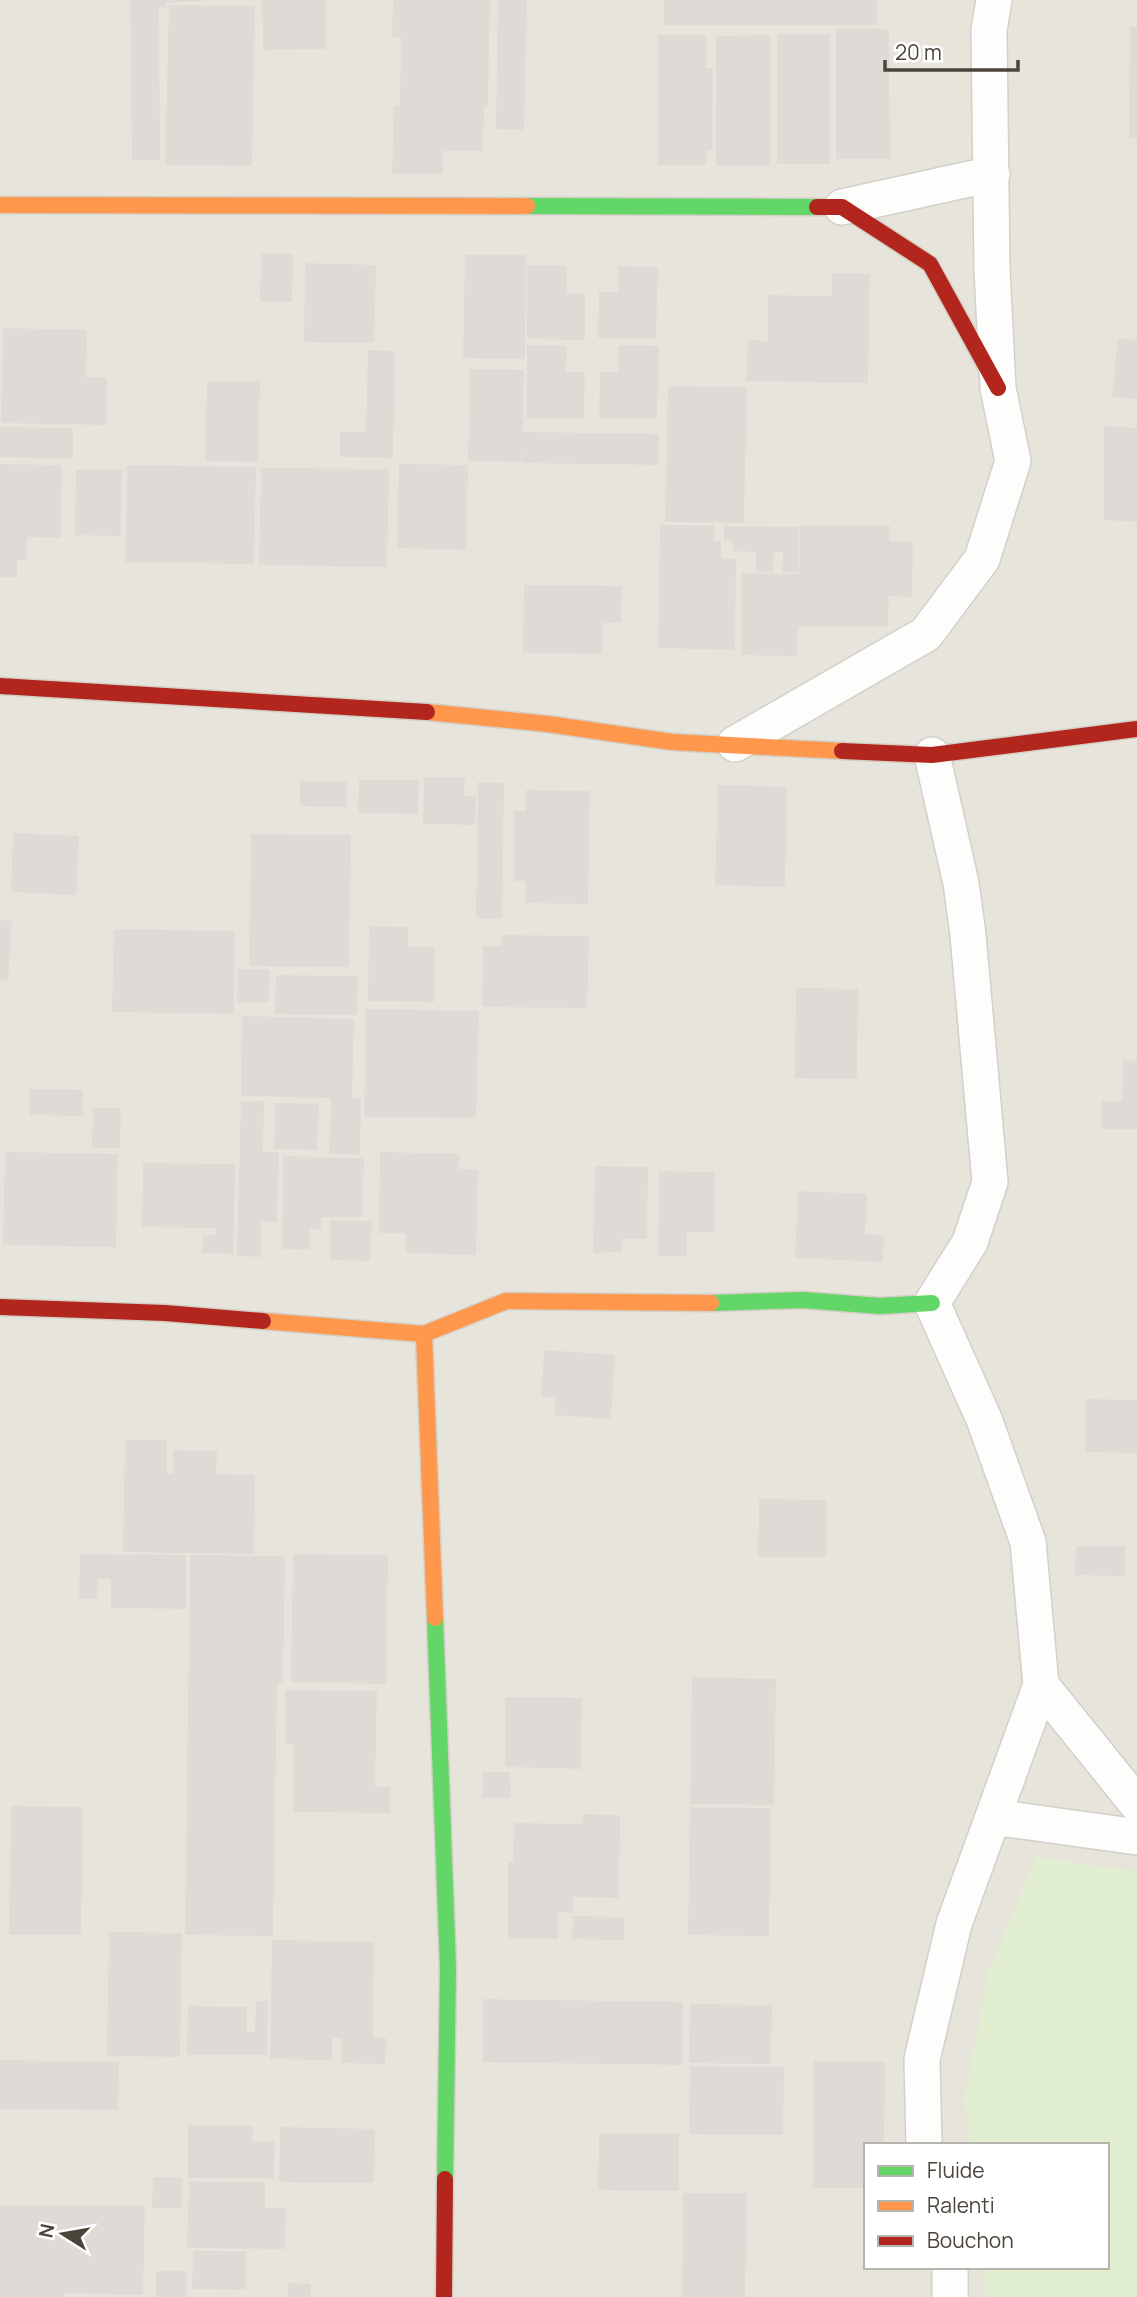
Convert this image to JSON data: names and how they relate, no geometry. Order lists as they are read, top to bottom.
{
  "legend": ["Fluide", "Ralenti", "Bouchon"],
  "scale_bar": "20 m",
  "north": "left"
}
